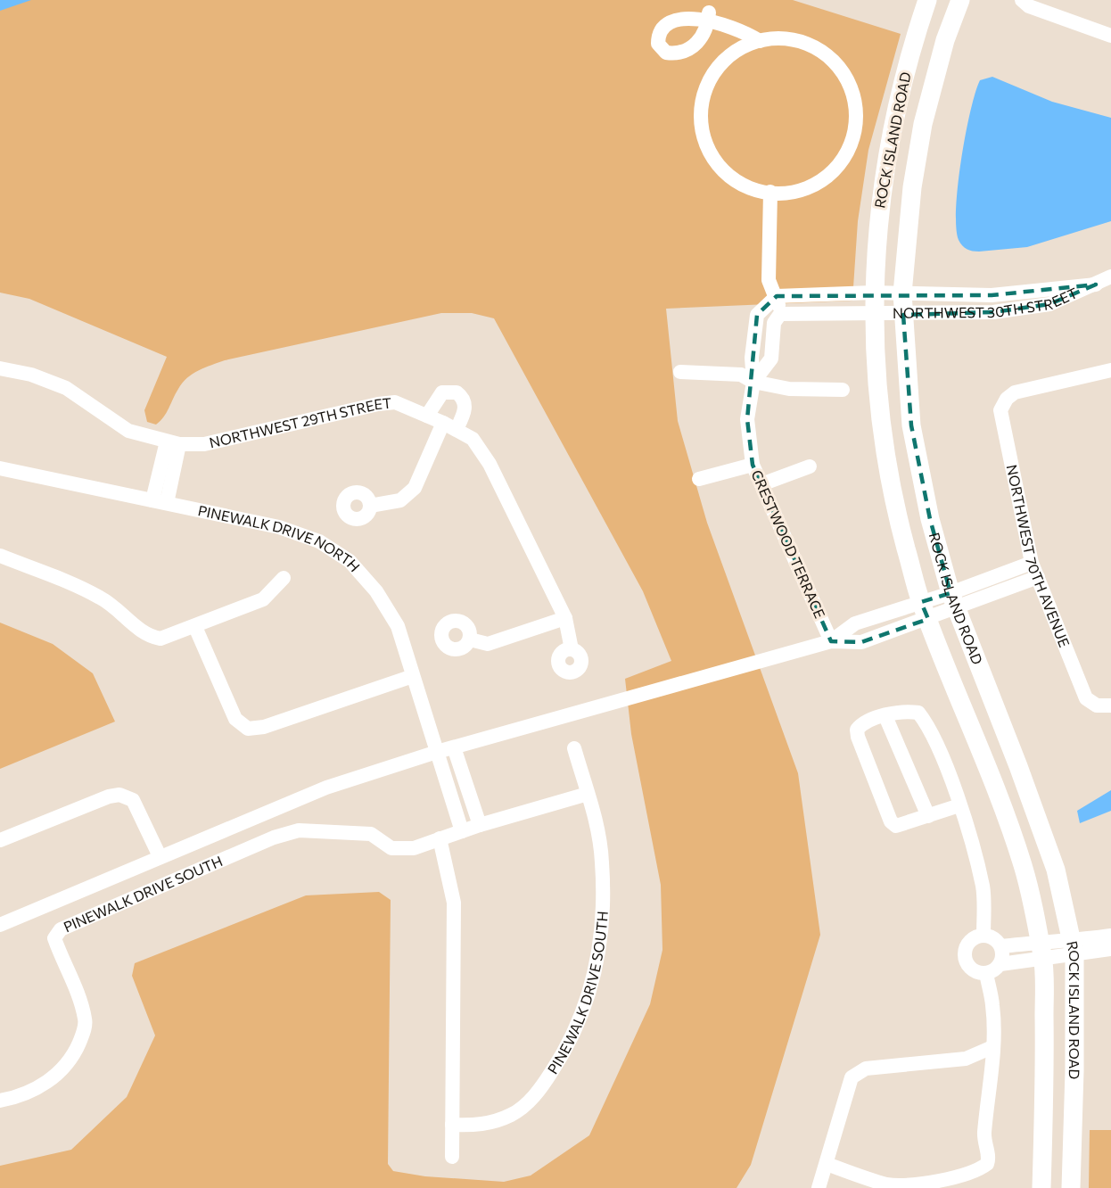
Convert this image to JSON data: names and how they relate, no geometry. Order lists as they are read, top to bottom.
{
  "streets": {
    "main road": ["ROCK ISLAND ROAD"],
    "street": [
      "NORTHWEST 30TH STREET",
      "NORTHWEST 29TH STREET",
      "PINEWALK DRIVE NORTH",
      "CRESTWOOD TERRACE",
      "NORTHWEST 70TH AVENUE",
      "PINEWALK DRIVE SOUTH"
    ]
  },
  "crossings": [
    ["ROCK ISLAND ROAD", "NORTHWEST 30TH STREET"],
    ["ROCK ISLAND ROAD", "PINEWALK DRIVE SOUTH"],
    ["PINEWALK DRIVE NORTH", "PINEWALK DRIVE SOUTH"],
    ["CRESTWOOD TERRACE", "PINEWALK DRIVE SOUTH"]
  ]
}
